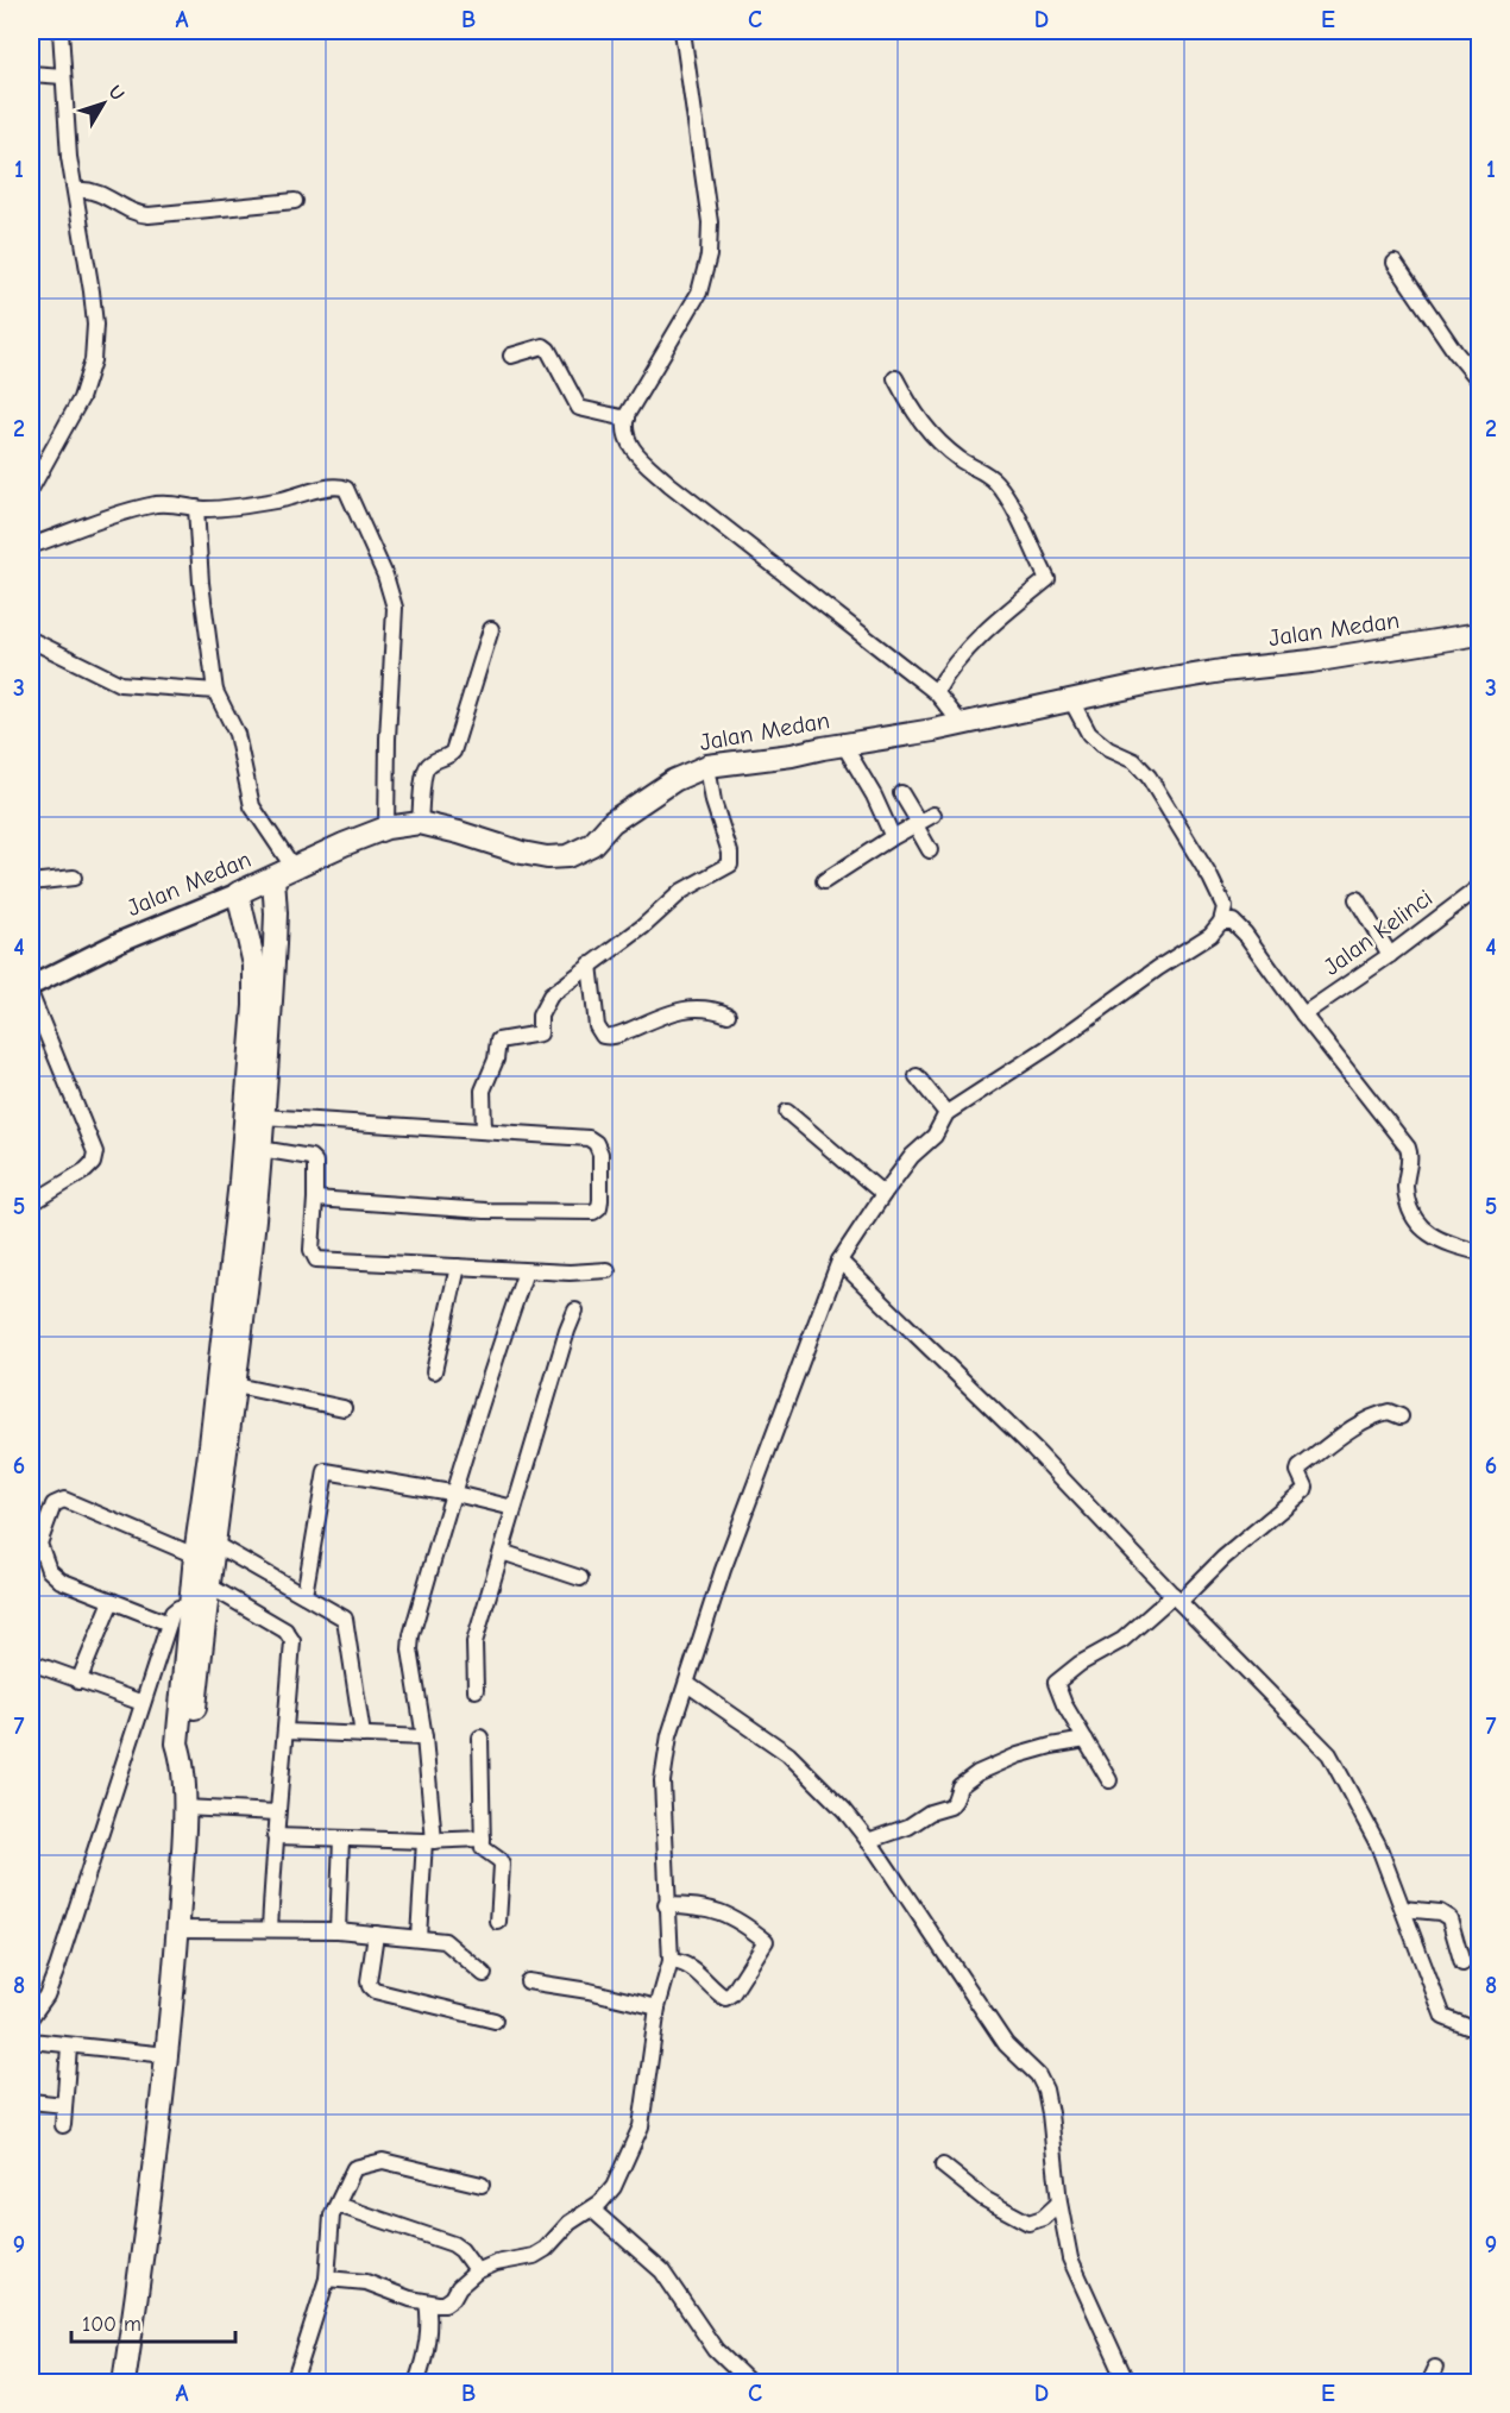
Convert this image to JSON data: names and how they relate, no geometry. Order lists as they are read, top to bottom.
{
  "streets": {
    "highway": ["Jalan Medan"],
    "street": ["Jalan Kelinci"]
  },
  "scale_bar": "100 m",
  "north": "top right",
  "grid": {
    "columns": [
      "A",
      "B",
      "C",
      "D",
      "E"
    ],
    "rows": [
      "1",
      "2",
      "3",
      "4",
      "5",
      "6",
      "7",
      "8",
      "9"
    ]
  }
}
